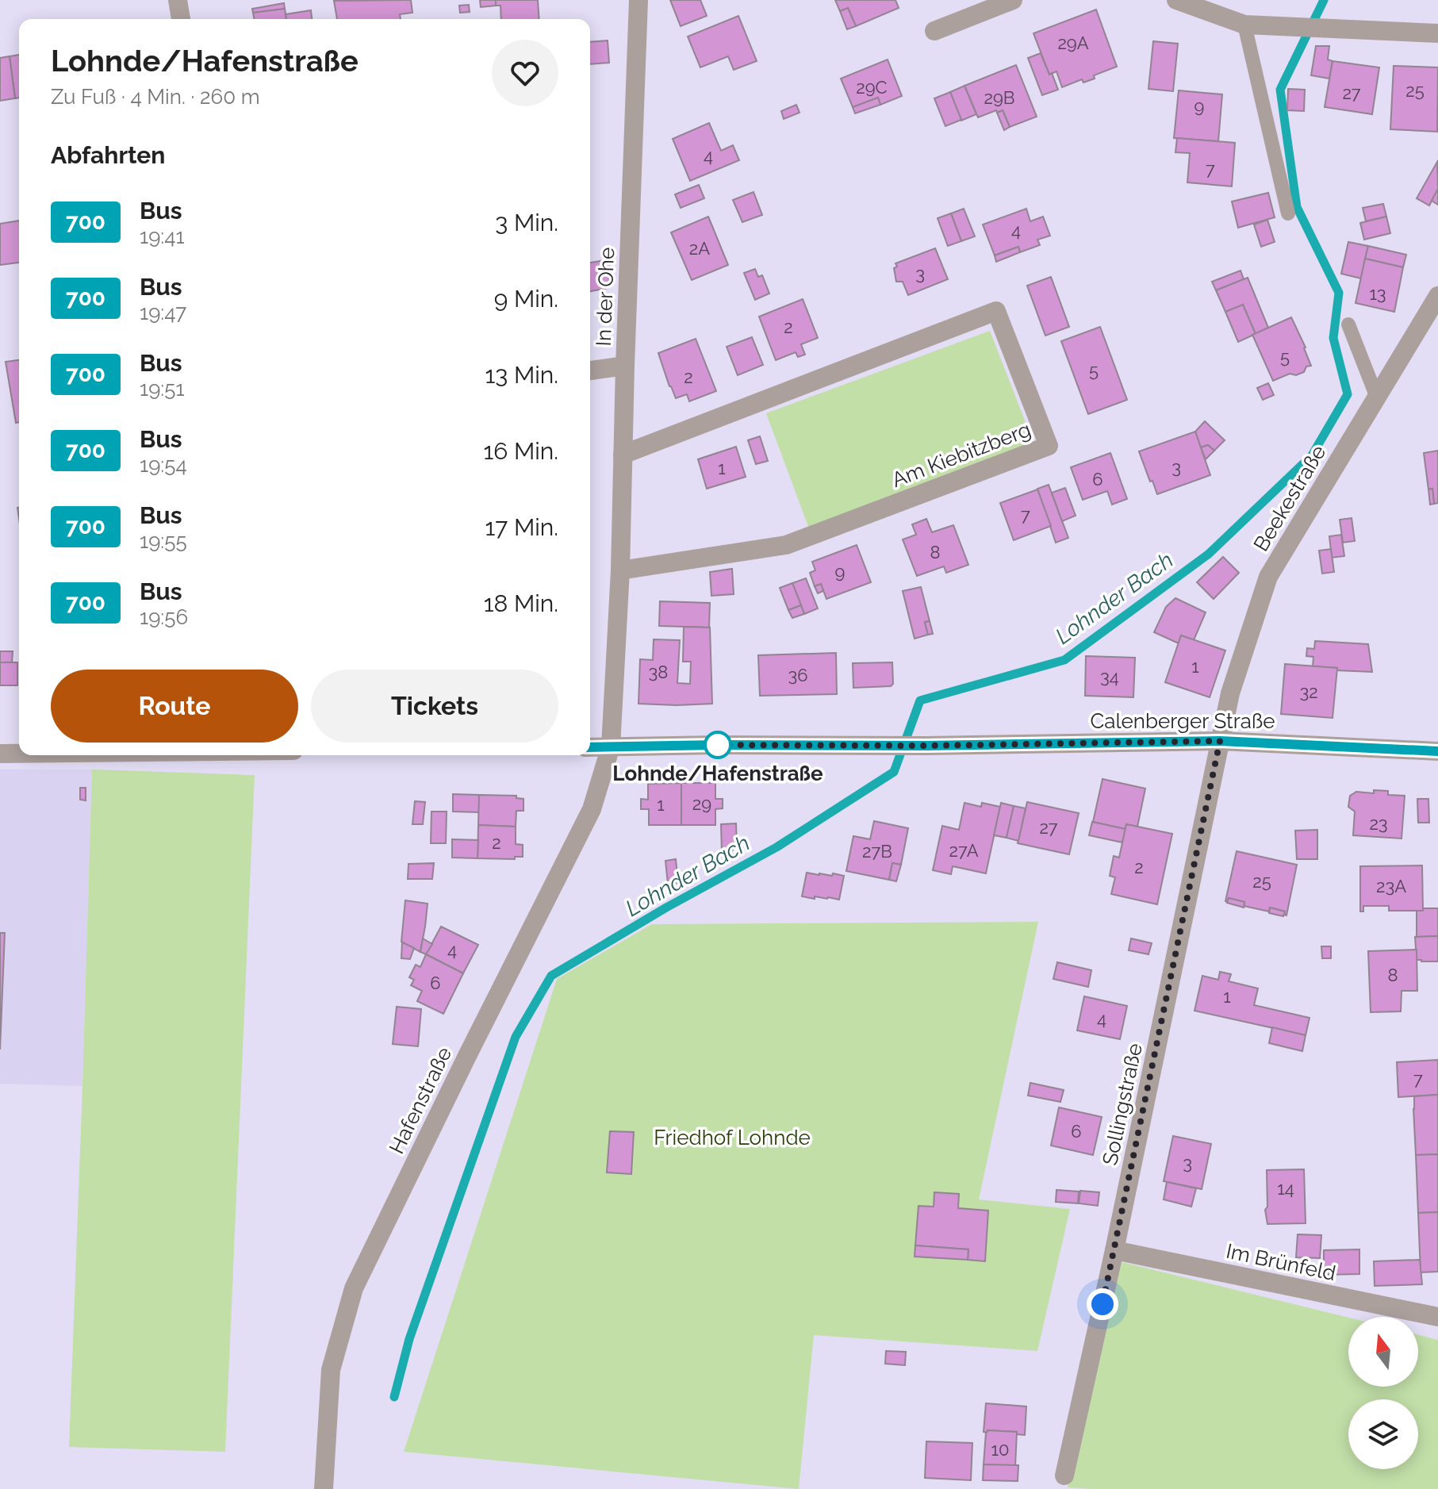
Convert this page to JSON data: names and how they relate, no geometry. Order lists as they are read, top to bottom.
{
  "streets": {
    "street": [
      "In der Ohe",
      "Am Kiebitzberg",
      "Beekestraße",
      "Calenberger Straße",
      "Hafenstraße",
      "Sollingstraße",
      "Im Brünfeld"
    ]
  },
  "crossings": [
    ["In der Ohe", "Am Kiebitzberg"],
    ["In der Ohe", "Calenberger Straße"],
    ["In der Ohe", "Hafenstraße"],
    ["Beekestraße", "Calenberger Straße"],
    ["Beekestraße", "Sollingstraße"],
    ["Calenberger Straße", "Hafenstraße"],
    ["Calenberger Straße", "Sollingstraße"],
    ["Sollingstraße", "Im Brünfeld"]
  ],
  "water": ["Lohnder Bach"],
  "parks": ["Friedhof Lohnde"],
  "places": ["Lohnde/Hafenstraße"],
  "lines": ["bus line 700"],
  "house_numbers": [
    "29A",
    "29C",
    "25",
    "27",
    "29B",
    "9",
    "4",
    "7",
    "4",
    "2A",
    "3",
    "13",
    "2",
    "5",
    "5",
    "2",
    "3",
    "1",
    "6",
    "7",
    "8",
    "9",
    "1",
    "38",
    "36",
    "34",
    "32",
    "29",
    "1",
    "23",
    "27",
    "2",
    "27A",
    "27B",
    "2",
    "25",
    "23A",
    "4",
    "8",
    "6",
    "1",
    "4",
    "7",
    "6",
    "3",
    "14",
    "10"
  ],
  "north": "top",
  "page": {
    "heading": [
      ["Lohnde/Hafenstraße", "Zu Fuß · 4 Min. · 260 m"],
      "Abfahrten"
    ],
    "list": [
      {
        "mark": "700",
        "name": "Bus",
        "note": "19:41",
        "value": "3 Min."
      },
      {
        "mark": "700",
        "name": "Bus",
        "note": "19:47",
        "value": "9 Min."
      },
      {
        "mark": "700",
        "name": "Bus",
        "note": "19:51",
        "value": "13 Min."
      },
      {
        "mark": "700",
        "name": "Bus",
        "note": "19:54",
        "value": "16 Min."
      },
      {
        "mark": "700",
        "name": "Bus",
        "note": "19:55",
        "value": "17 Min."
      },
      {
        "mark": "700",
        "name": "Bus",
        "note": "19:56",
        "value": "18 Min."
      }
    ],
    "buttons": ["Route", "Tickets"]
  }
}
